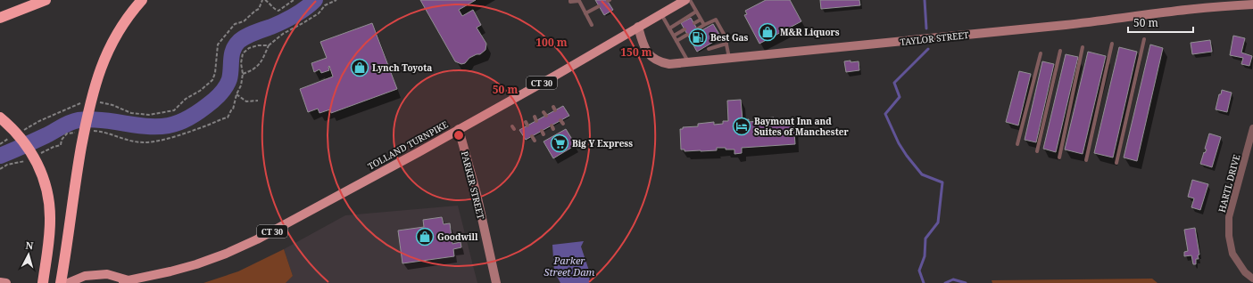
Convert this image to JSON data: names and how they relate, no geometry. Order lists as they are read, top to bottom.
{
  "streets": {
    "main road": ["CT 30", "TOLLAND TURNPIKE"],
    "street": ["TAYLOR STREET", "HARTL DRIVE", "PARKER STREET"]
  },
  "crossings": [
    ["TAYLOR STREET", "TOLLAND TURNPIKE"],
    ["TOLLAND TURNPIKE", "PARKER STREET"]
  ],
  "water": ["Parker Street Dam"],
  "places": {
    "shop": ["M&R Liquors", "Lynch Toyota", "Goodwill"],
    "fuel station": ["Best Gas"],
    "hotel": ["Baymont Inn and Suites of Manchester"],
    "supermarket": ["Big Y Express"]
  },
  "scale_bar": "50 m",
  "north": "top",
  "rings": ["100 m", "150 m", "50 m"]
}
